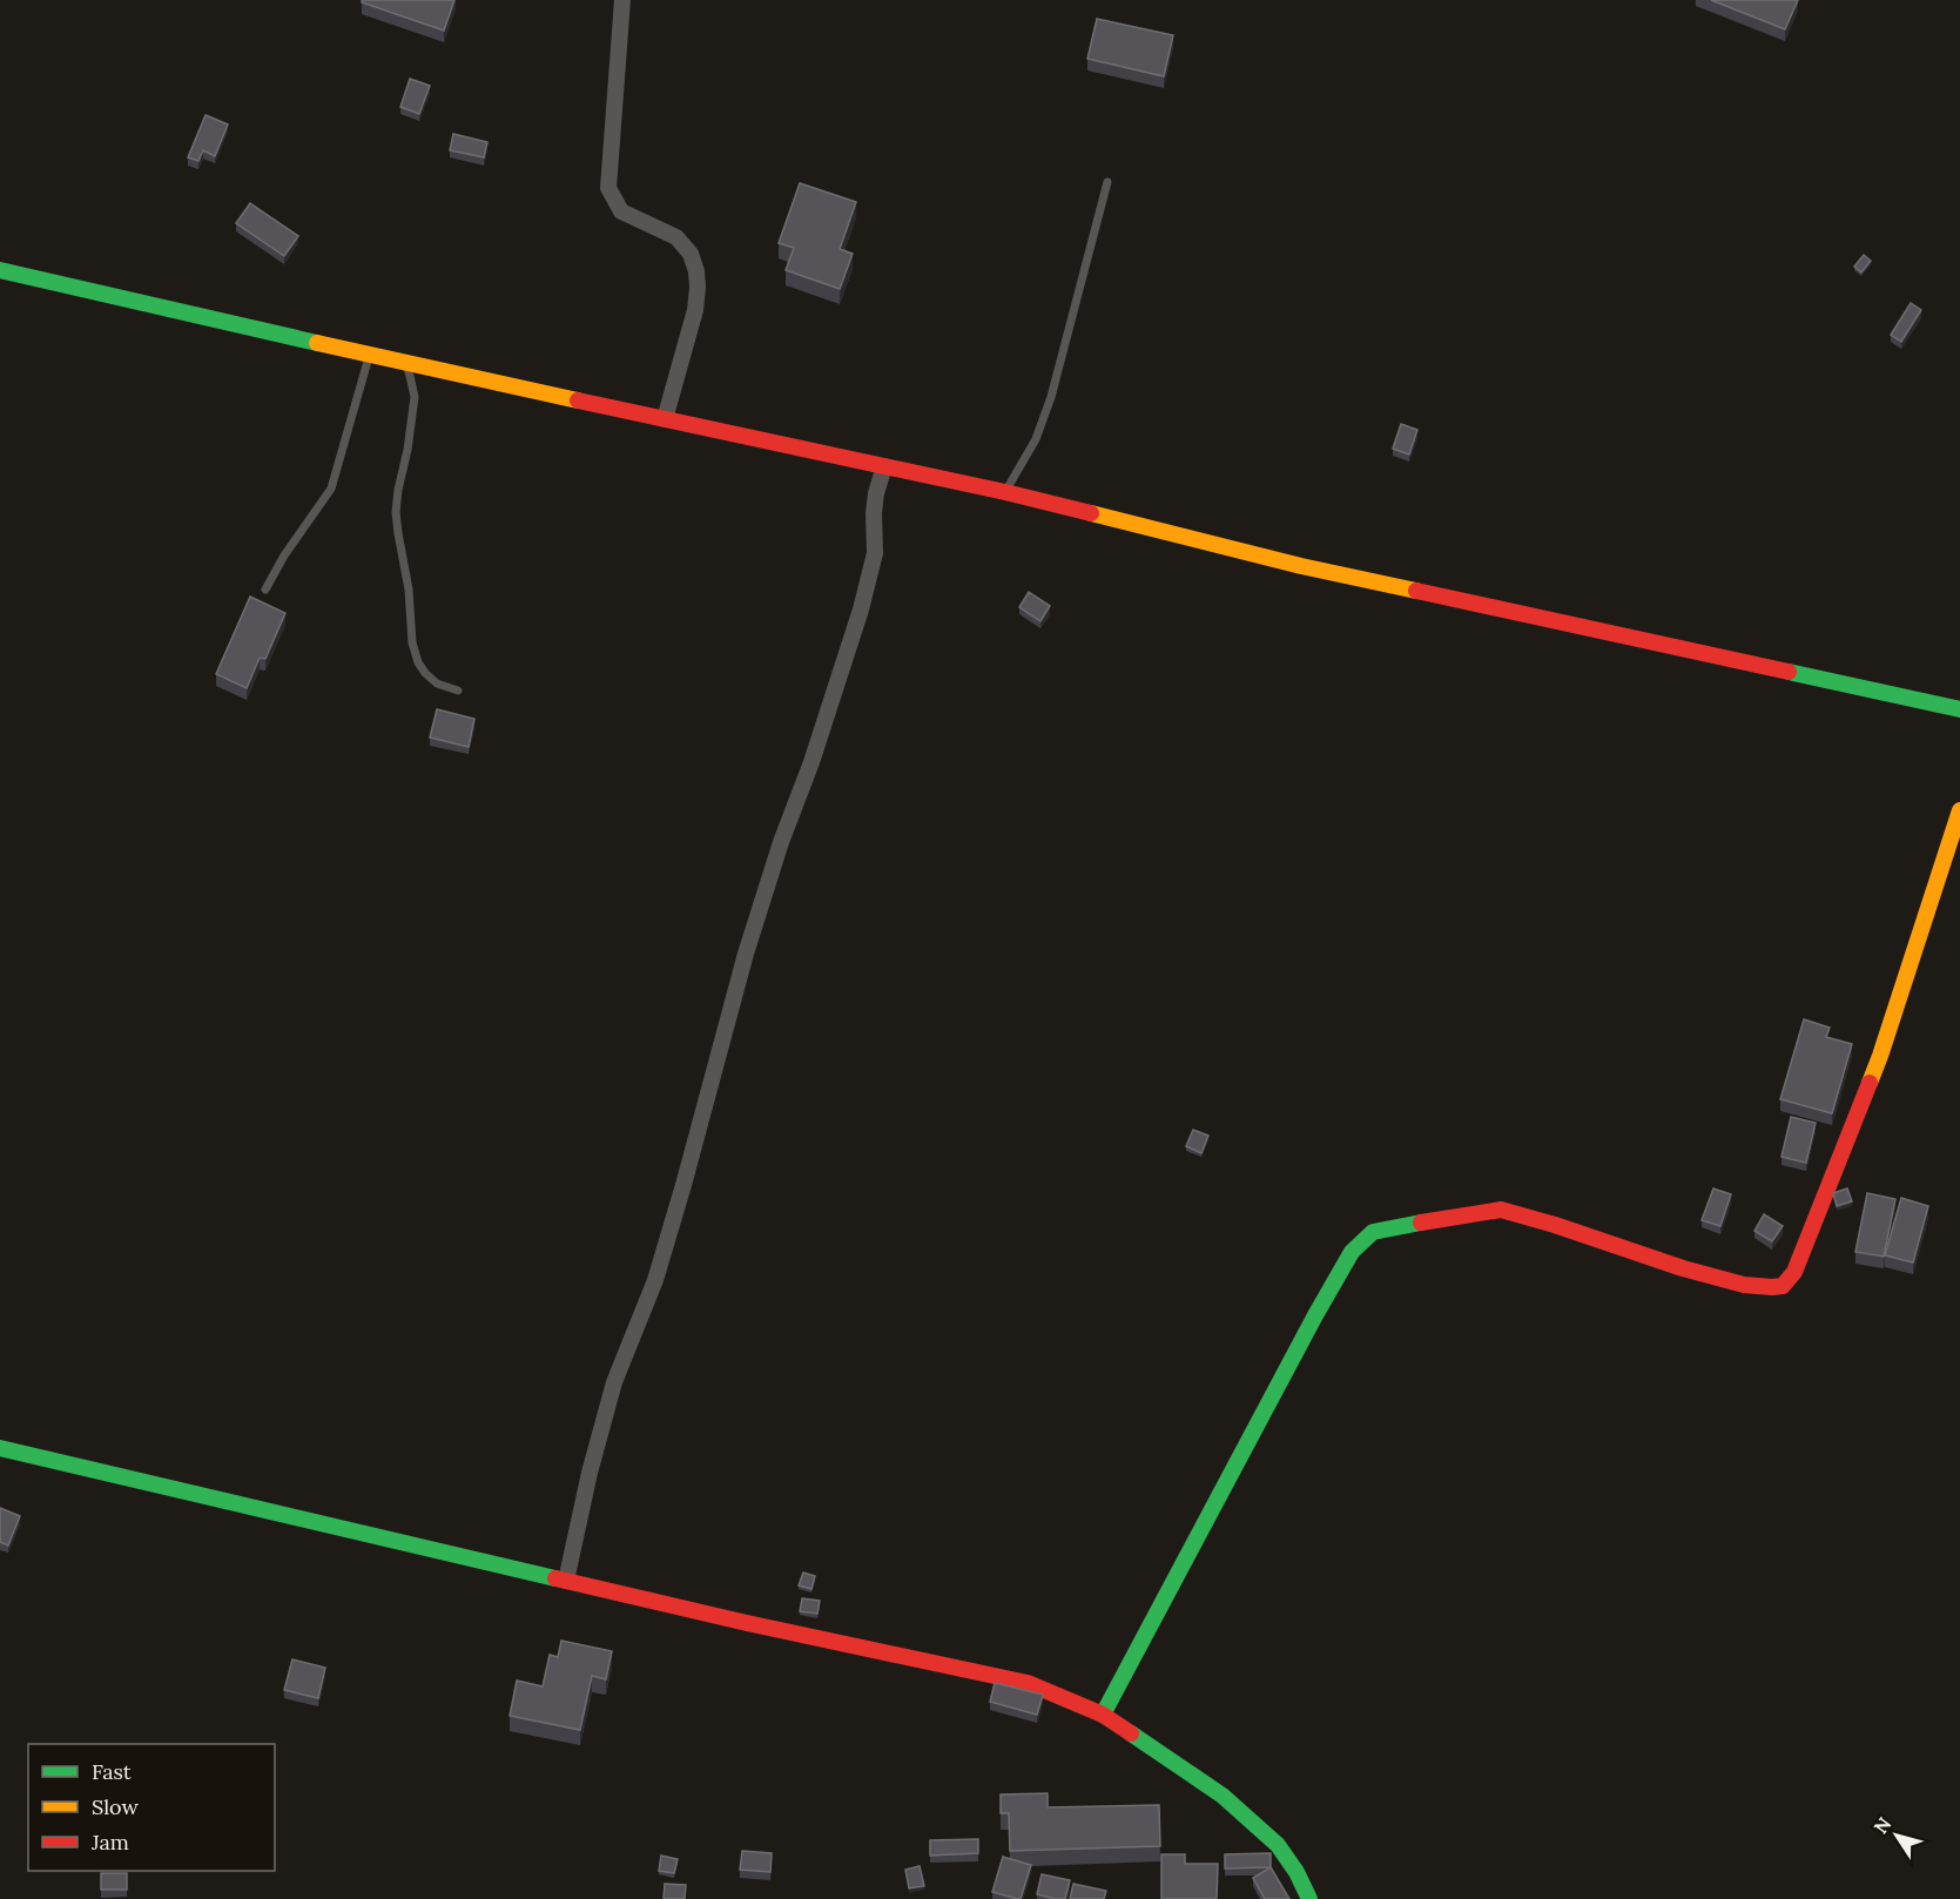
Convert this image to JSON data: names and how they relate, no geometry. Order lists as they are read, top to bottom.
{
  "legend": ["Fast", "Slow", "Jam"],
  "north": "top left"
}
